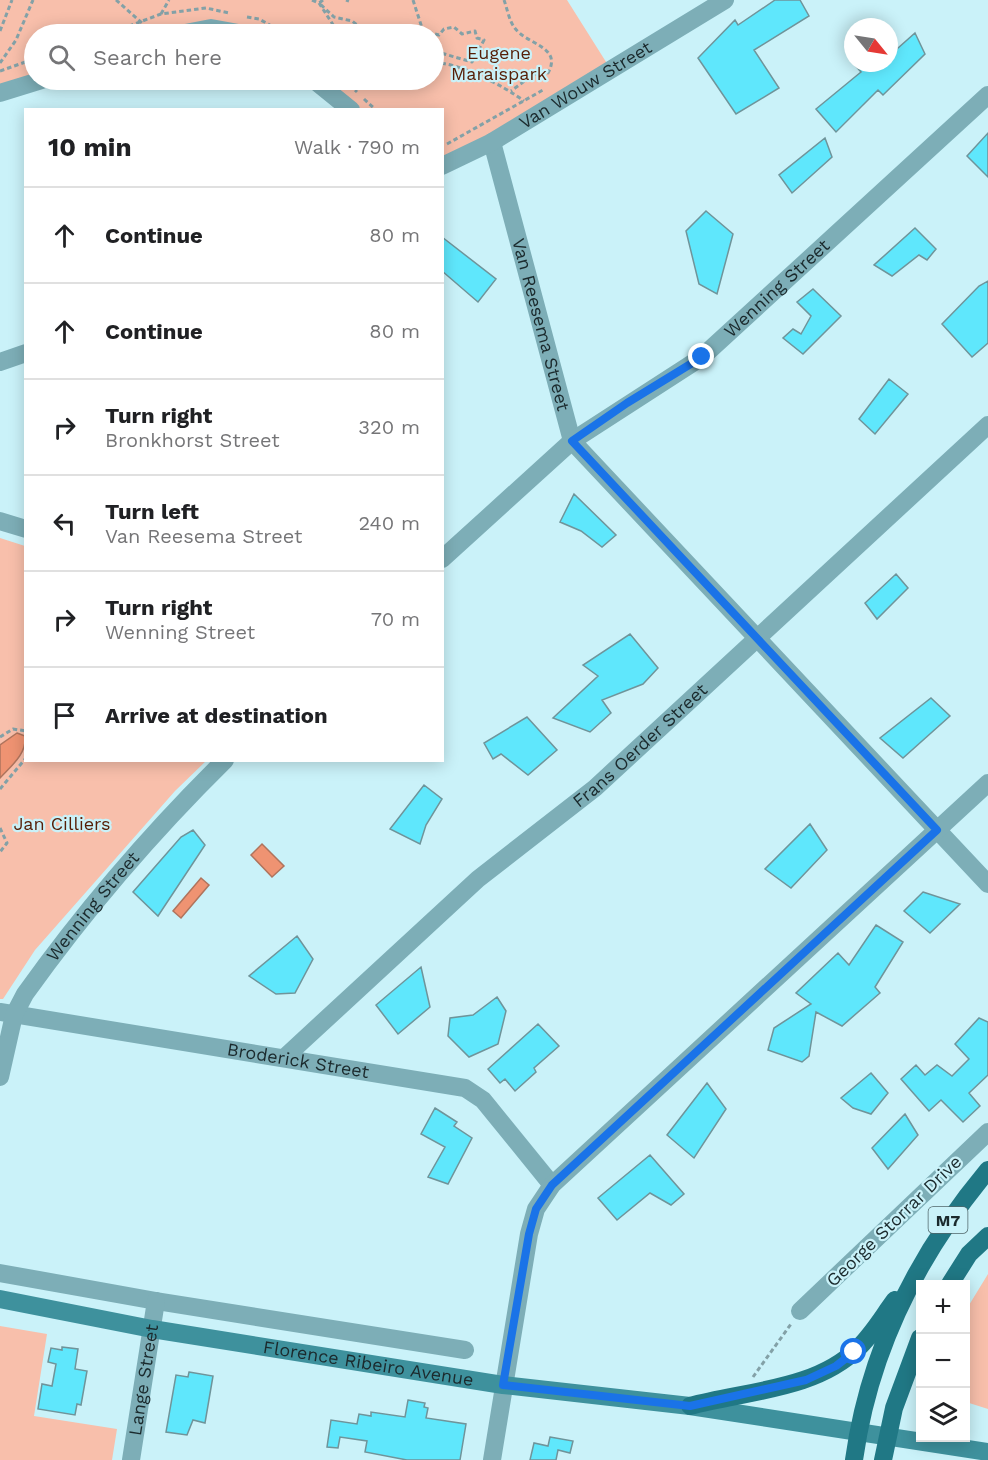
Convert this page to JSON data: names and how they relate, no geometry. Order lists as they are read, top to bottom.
{
  "streets": {
    "main road": ["M7", "George Storrar Drive", "Florence Ribeiro Avenue"],
    "street": [
      "Van Wouw Street",
      "Wenning Street",
      "Van Reesema Street",
      "Frans Oerder Street",
      "Broderick Street",
      "Lange Street"
    ]
  },
  "crossings": [
    ["Van Wouw Street", "Van Reesema Street"],
    ["Wenning Street", "Van Reesema Street"],
    ["Wenning Street", "Broderick Street"],
    ["Van Reesema Street", "Frans Oerder Street"],
    ["Frans Oerder Street", "Broderick Street"],
    ["M7", "George Storrar Drive"],
    ["M7", "Florence Ribeiro Avenue"],
    ["George Storrar Drive", "Florence Ribeiro Avenue"],
    ["Florence Ribeiro Avenue", "Lange Street"]
  ],
  "parks": ["Eugene Maraispark", "Jan Cilliers"],
  "north": "bottom right",
  "page": {
    "search": "Search here",
    "heading": ["10 min", "Walk · 790 m"],
    "list": [
      ["Continue", "80 m"],
      ["Continue", "80 m"],
      ["Turn right", "Bronkhorst Street", "320 m"],
      ["Turn left", "Van Reesema Street", "240 m"],
      ["Turn right", "Wenning Street", "70 m"],
      "Arrive at destination"
    ],
    "map_buttons": ["+", "−"]
  }
}
